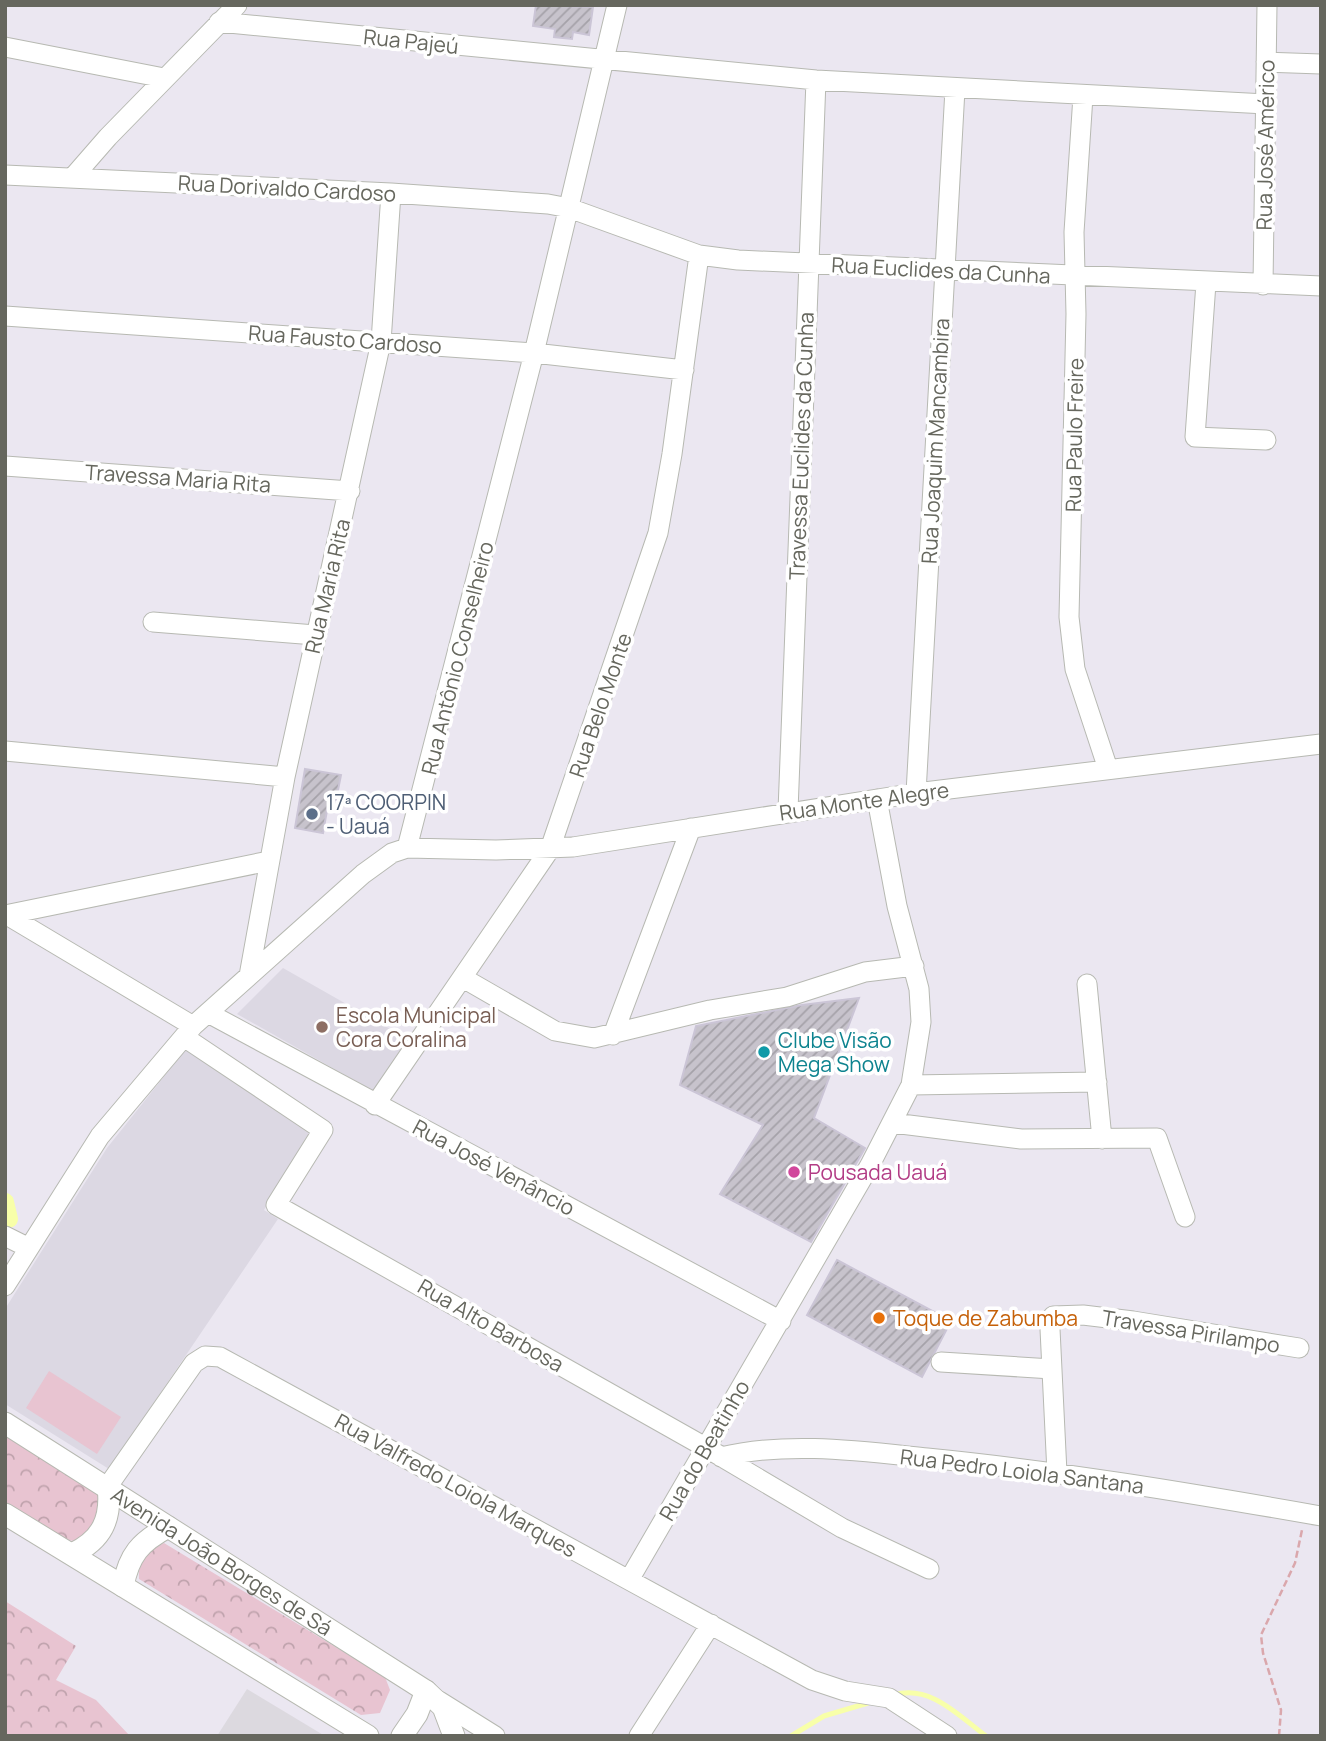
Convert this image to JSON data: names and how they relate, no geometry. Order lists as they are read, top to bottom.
{
  "streets": {
    "main road": ["Avenida João Borges de Sá"],
    "street": [
      "Rua Pajeú",
      "Rua José Américo",
      "Rua Dorivaldo Cardoso",
      "Rua Euclides da Cunha",
      "Rua Fausto Cardoso",
      "Rua Paulo Freire",
      "Rua Joaquim Mancambira",
      "Travessa Euclides da Cunha",
      "Travessa Maria Rita",
      "Rua Maria Rita",
      "Rua Antônio Conselheiro",
      "Rua Belo Monte",
      "Rua Monte Alegre",
      "Rua José Venâncio",
      "Rua Alto Barbosa",
      "Travessa Pirilampo",
      "Rua do Beatinho",
      "Rua Pedro Loiola Santana",
      "Rua Valfredo Loiola Marques"
    ]
  },
  "crossings": [
    ["Rua Pajeú", "Rua Antônio Conselheiro"],
    ["Rua José Américo", "Rua Euclides da Cunha"],
    ["Rua Dorivaldo Cardoso", "Rua Euclides da Cunha"],
    ["Rua Dorivaldo Cardoso", "Rua Maria Rita"],
    ["Rua Dorivaldo Cardoso", "Rua Antônio Conselheiro"],
    ["Rua Euclides da Cunha", "Rua Paulo Freire"],
    ["Rua Euclides da Cunha", "Rua Joaquim Mancambira"],
    ["Rua Euclides da Cunha", "Travessa Euclides da Cunha"],
    ["Rua Euclides da Cunha", "Rua Antônio Conselheiro"],
    ["Rua Euclides da Cunha", "Rua Belo Monte"],
    ["Rua Fausto Cardoso", "Rua Maria Rita"],
    ["Rua Fausto Cardoso", "Rua Antônio Conselheiro"],
    ["Rua Fausto Cardoso", "Rua Belo Monte"],
    ["Rua Paulo Freire", "Rua Monte Alegre"],
    ["Rua Joaquim Mancambira", "Rua Monte Alegre"],
    ["Travessa Euclides da Cunha", "Rua Monte Alegre"],
    ["Travessa Maria Rita", "Rua Maria Rita"],
    ["Rua Antônio Conselheiro", "Rua Monte Alegre"],
    ["Rua Belo Monte", "Rua Monte Alegre"],
    ["Rua Belo Monte", "Rua José Venâncio"],
    ["Rua José Venâncio", "Rua Alto Barbosa"],
    ["Rua José Venâncio", "Rua do Beatinho"],
    ["Rua Alto Barbosa", "Rua do Beatinho"],
    ["Rua Alto Barbosa", "Rua Pedro Loiola Santana"],
    ["Travessa Pirilampo", "Rua Pedro Loiola Santana"],
    ["Rua do Beatinho", "Rua Pedro Loiola Santana"],
    ["Rua do Beatinho", "Rua Valfredo Loiola Marques"],
    ["Rua Valfredo Loiola Marques", "Avenida João Borges de Sá"]
  ],
  "places": [
    "17ª COORPIN - Uauá",
    "Escola Municipal Cora Coralina",
    "Clube Visão Mega Show",
    "Pousada Uauá",
    "Toque de Zabumba"
  ]
}
